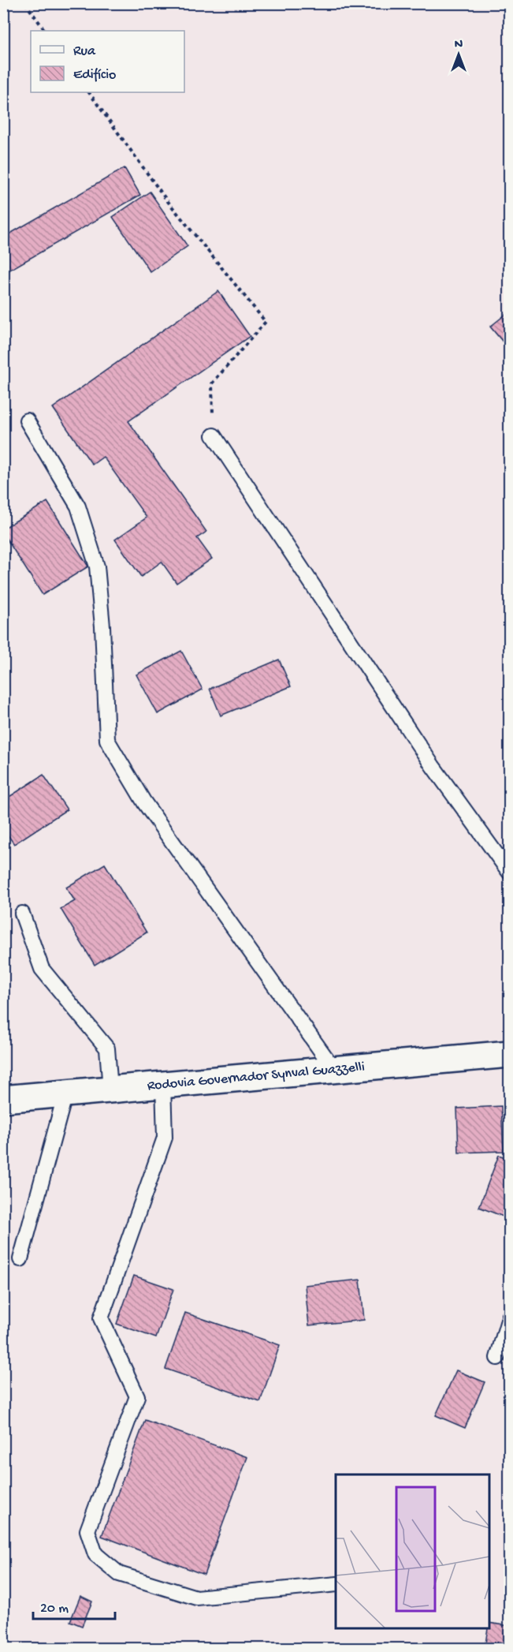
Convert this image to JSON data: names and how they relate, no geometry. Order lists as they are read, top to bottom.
{
  "streets": {
    "main road": ["Rodovia Governador Synval Guazzelli"]
  },
  "legend": ["Rua", "Edifício"],
  "scale_bar": "20 m",
  "north": "top"
}
